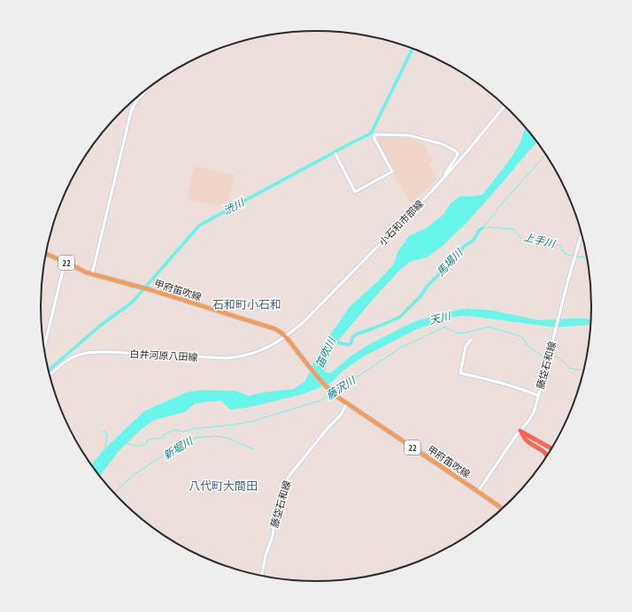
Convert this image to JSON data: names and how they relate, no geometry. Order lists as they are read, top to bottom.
{
  "streets": {
    "main road": [
      "小石和市部線",
      "22",
      "甲府笛吹線",
      "白井河原八田線",
      "藤垈石和線"
    ]
  },
  "crossings": [
    ["小石和市部線", "甲府笛吹線"],
    ["小石和市部線", "白井河原八田線"],
    ["甲府笛吹線", "白井河原八田線"],
    ["甲府笛吹線", "藤垈石和線"]
  ],
  "districts": ["石和町小石和", "八代町大間田"],
  "water": [
    "渋川",
    "上手川",
    "馬場川",
    "天川",
    "笛吹川",
    "藤沢川",
    "新堀川"
  ]
}
